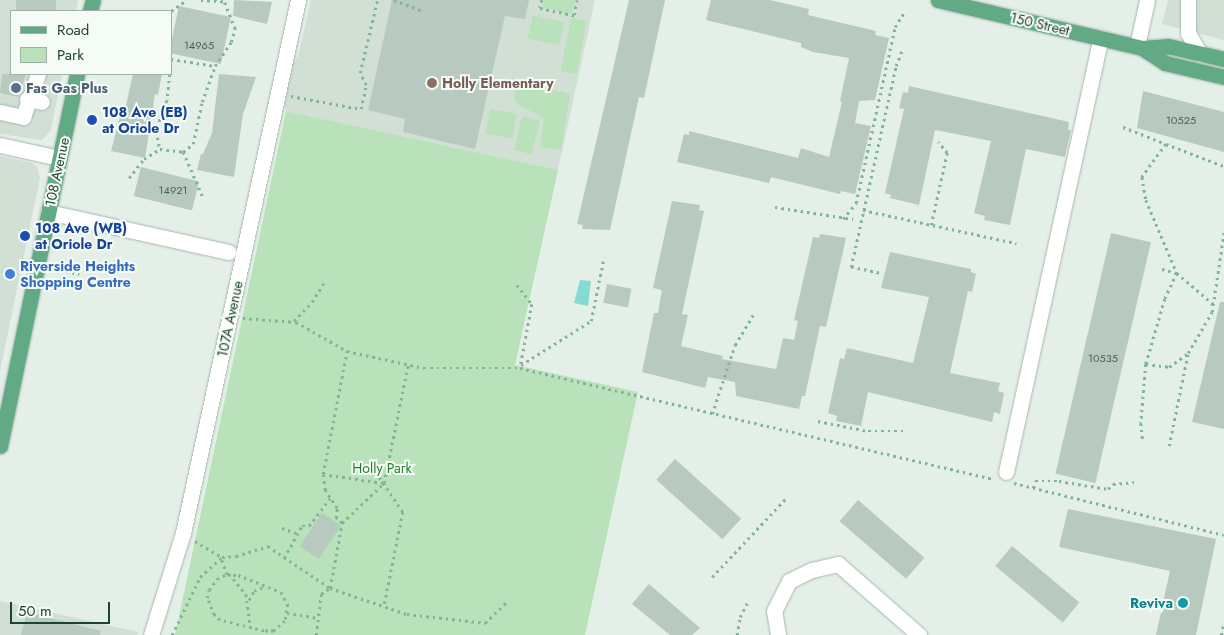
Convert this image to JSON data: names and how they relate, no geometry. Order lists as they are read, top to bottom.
{
  "streets": {
    "main road": ["150 Street", "108 Avenue"],
    "street": ["107A Avenue"]
  },
  "parks": ["Holly Park"],
  "places": [
    "Holly Elementary",
    "Fas Gas Plus",
    "108 Ave (EB) at Oriole Dr",
    "108 Ave (WB) at Oriole Dr",
    "Riverside Heights Shopping Centre",
    "Reviva"
  ],
  "house_numbers": [
    "14965",
    "10525",
    "14921",
    "10535"
  ],
  "legend": ["Road", "Park"],
  "scale_bar": "50 m"
}
